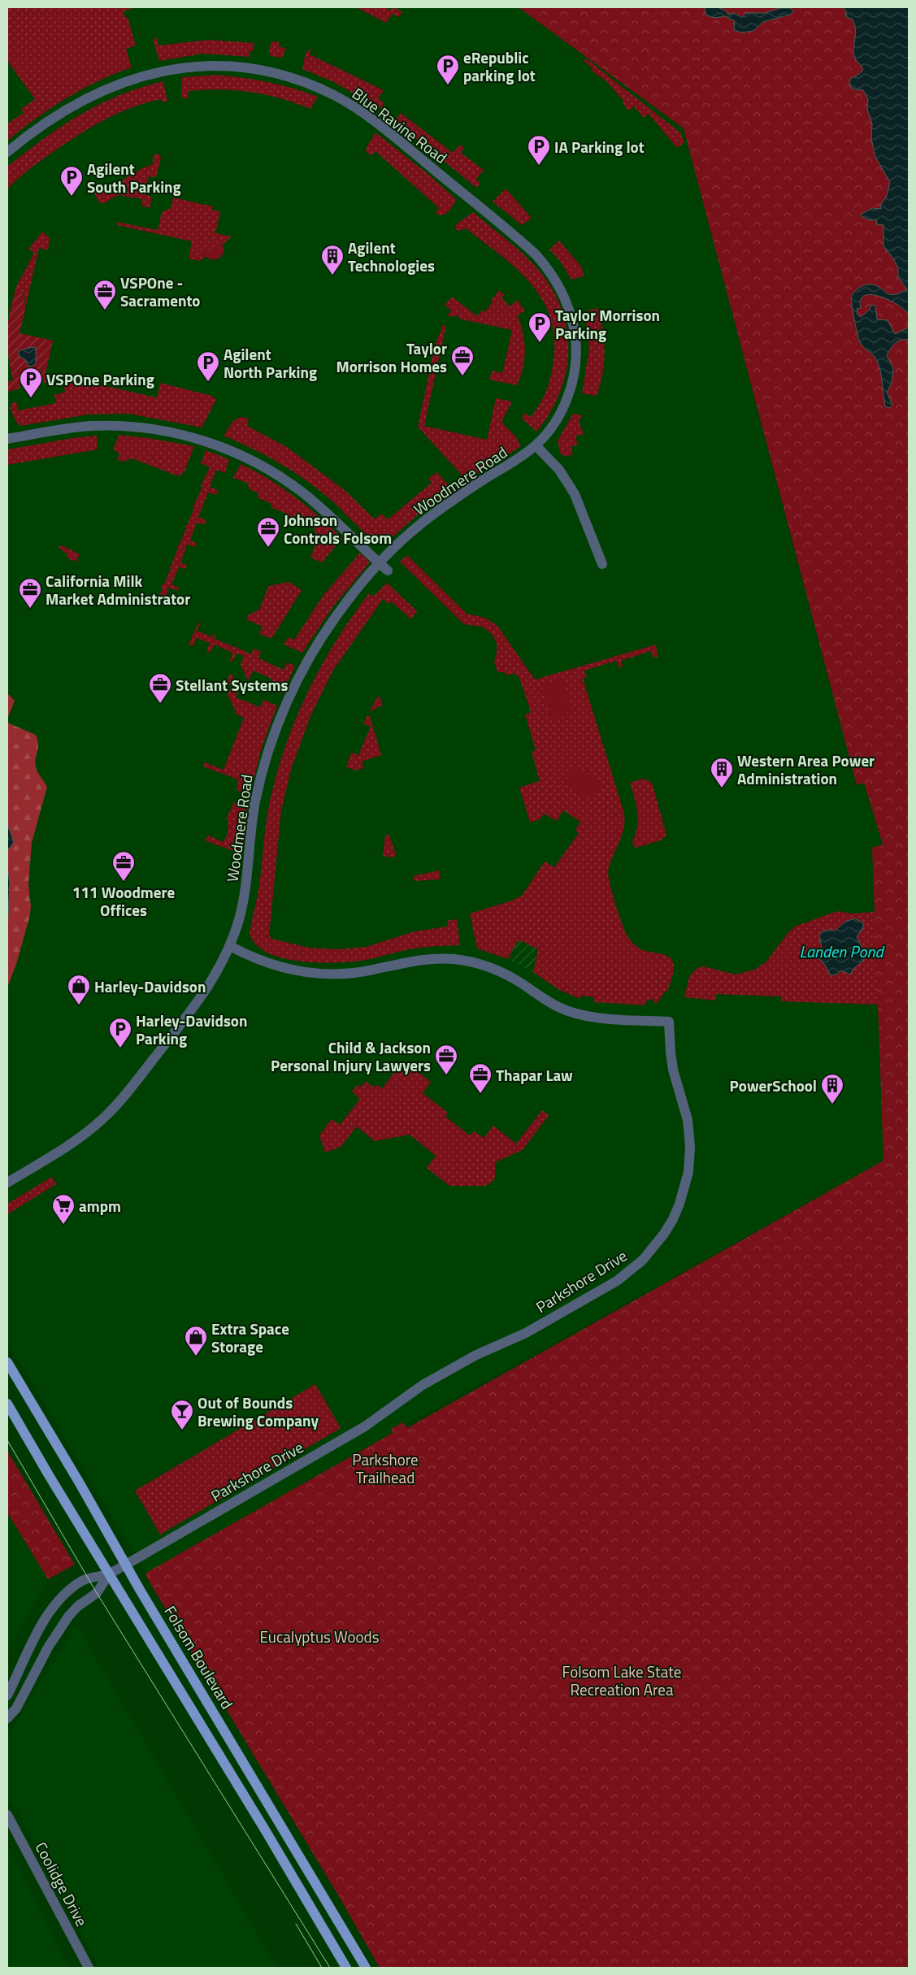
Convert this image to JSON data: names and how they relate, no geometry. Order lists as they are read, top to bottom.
{
  "streets": {
    "main road": ["Folsom Boulevard"],
    "street": [
      "Blue Ravine Road",
      "Woodmere Road",
      "Parkshore Drive",
      "Coolidge Drive"
    ]
  },
  "crossings": [
    ["Blue Ravine Road", "Woodmere Road"],
    ["Woodmere Road", "Parkshore Drive"],
    ["Parkshore Drive", "Folsom Boulevard"]
  ],
  "water": ["Landen Pond"],
  "parks": ["Parkshore Trailhead", "Eucalyptus Woods", "Folsom Lake State Recreation Area"],
  "places": {
    "parking": [
      "eRepublic parking lot",
      "IA Parking lot",
      "Agilent South Parking",
      "Taylor Morrison Parking",
      "Agilent North Parking",
      "VSPOne Parking",
      "Harley-Davidson Parking"
    ],
    "building": ["Agilent Technologies", "Western Area Power Administration", "PowerSchool"],
    "office": [
      "VSPOne - Sacramento",
      "Taylor Morrison Homes",
      "Johnson Controls Folsom",
      "California Milk Market Administrator",
      "Stellant Systems",
      "111 Woodmere Offices",
      "Child & Jackson Personal Injury Lawyers",
      "Thapar Law"
    ],
    "shop": ["Harley-Davidson", "Extra Space Storage"],
    "supermarket": ["ampm"],
    "bar": ["Out of Bounds Brewing Company"]
  }
}
